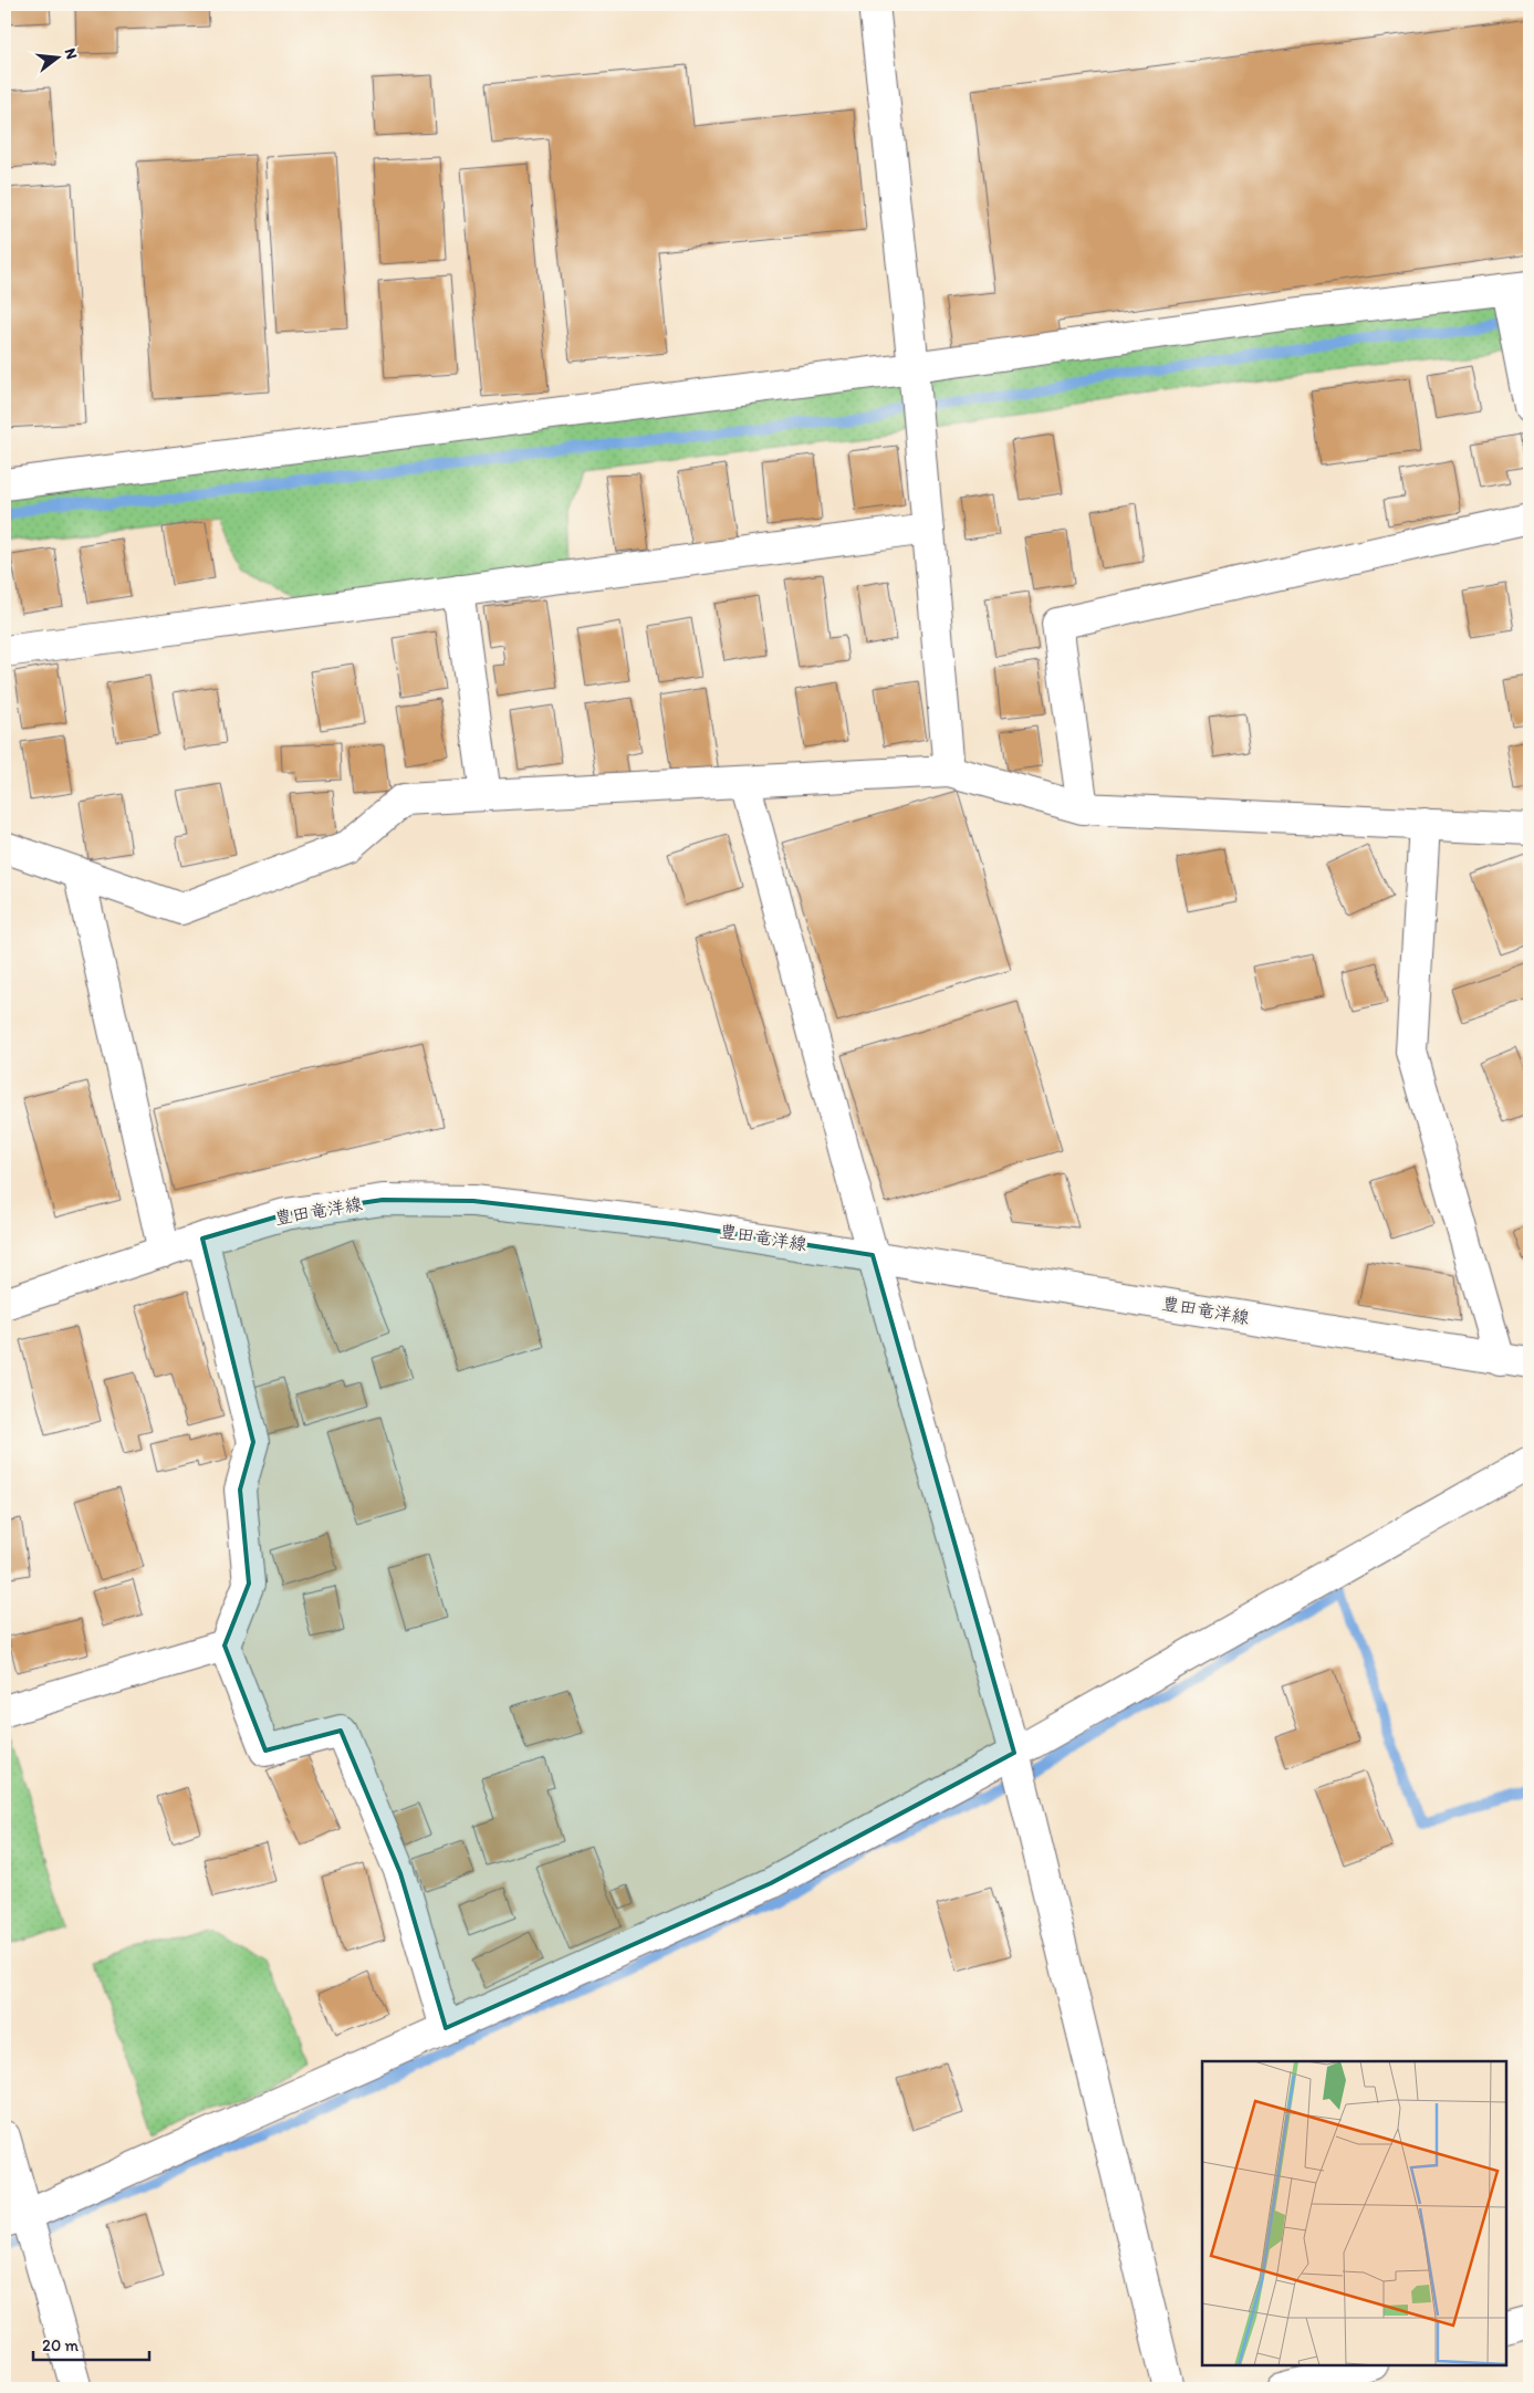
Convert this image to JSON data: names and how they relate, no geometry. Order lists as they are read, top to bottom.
{
  "streets": {
    "street": ["豊田竜洋線"]
  },
  "scale_bar": "20 m",
  "north": "right"
}
